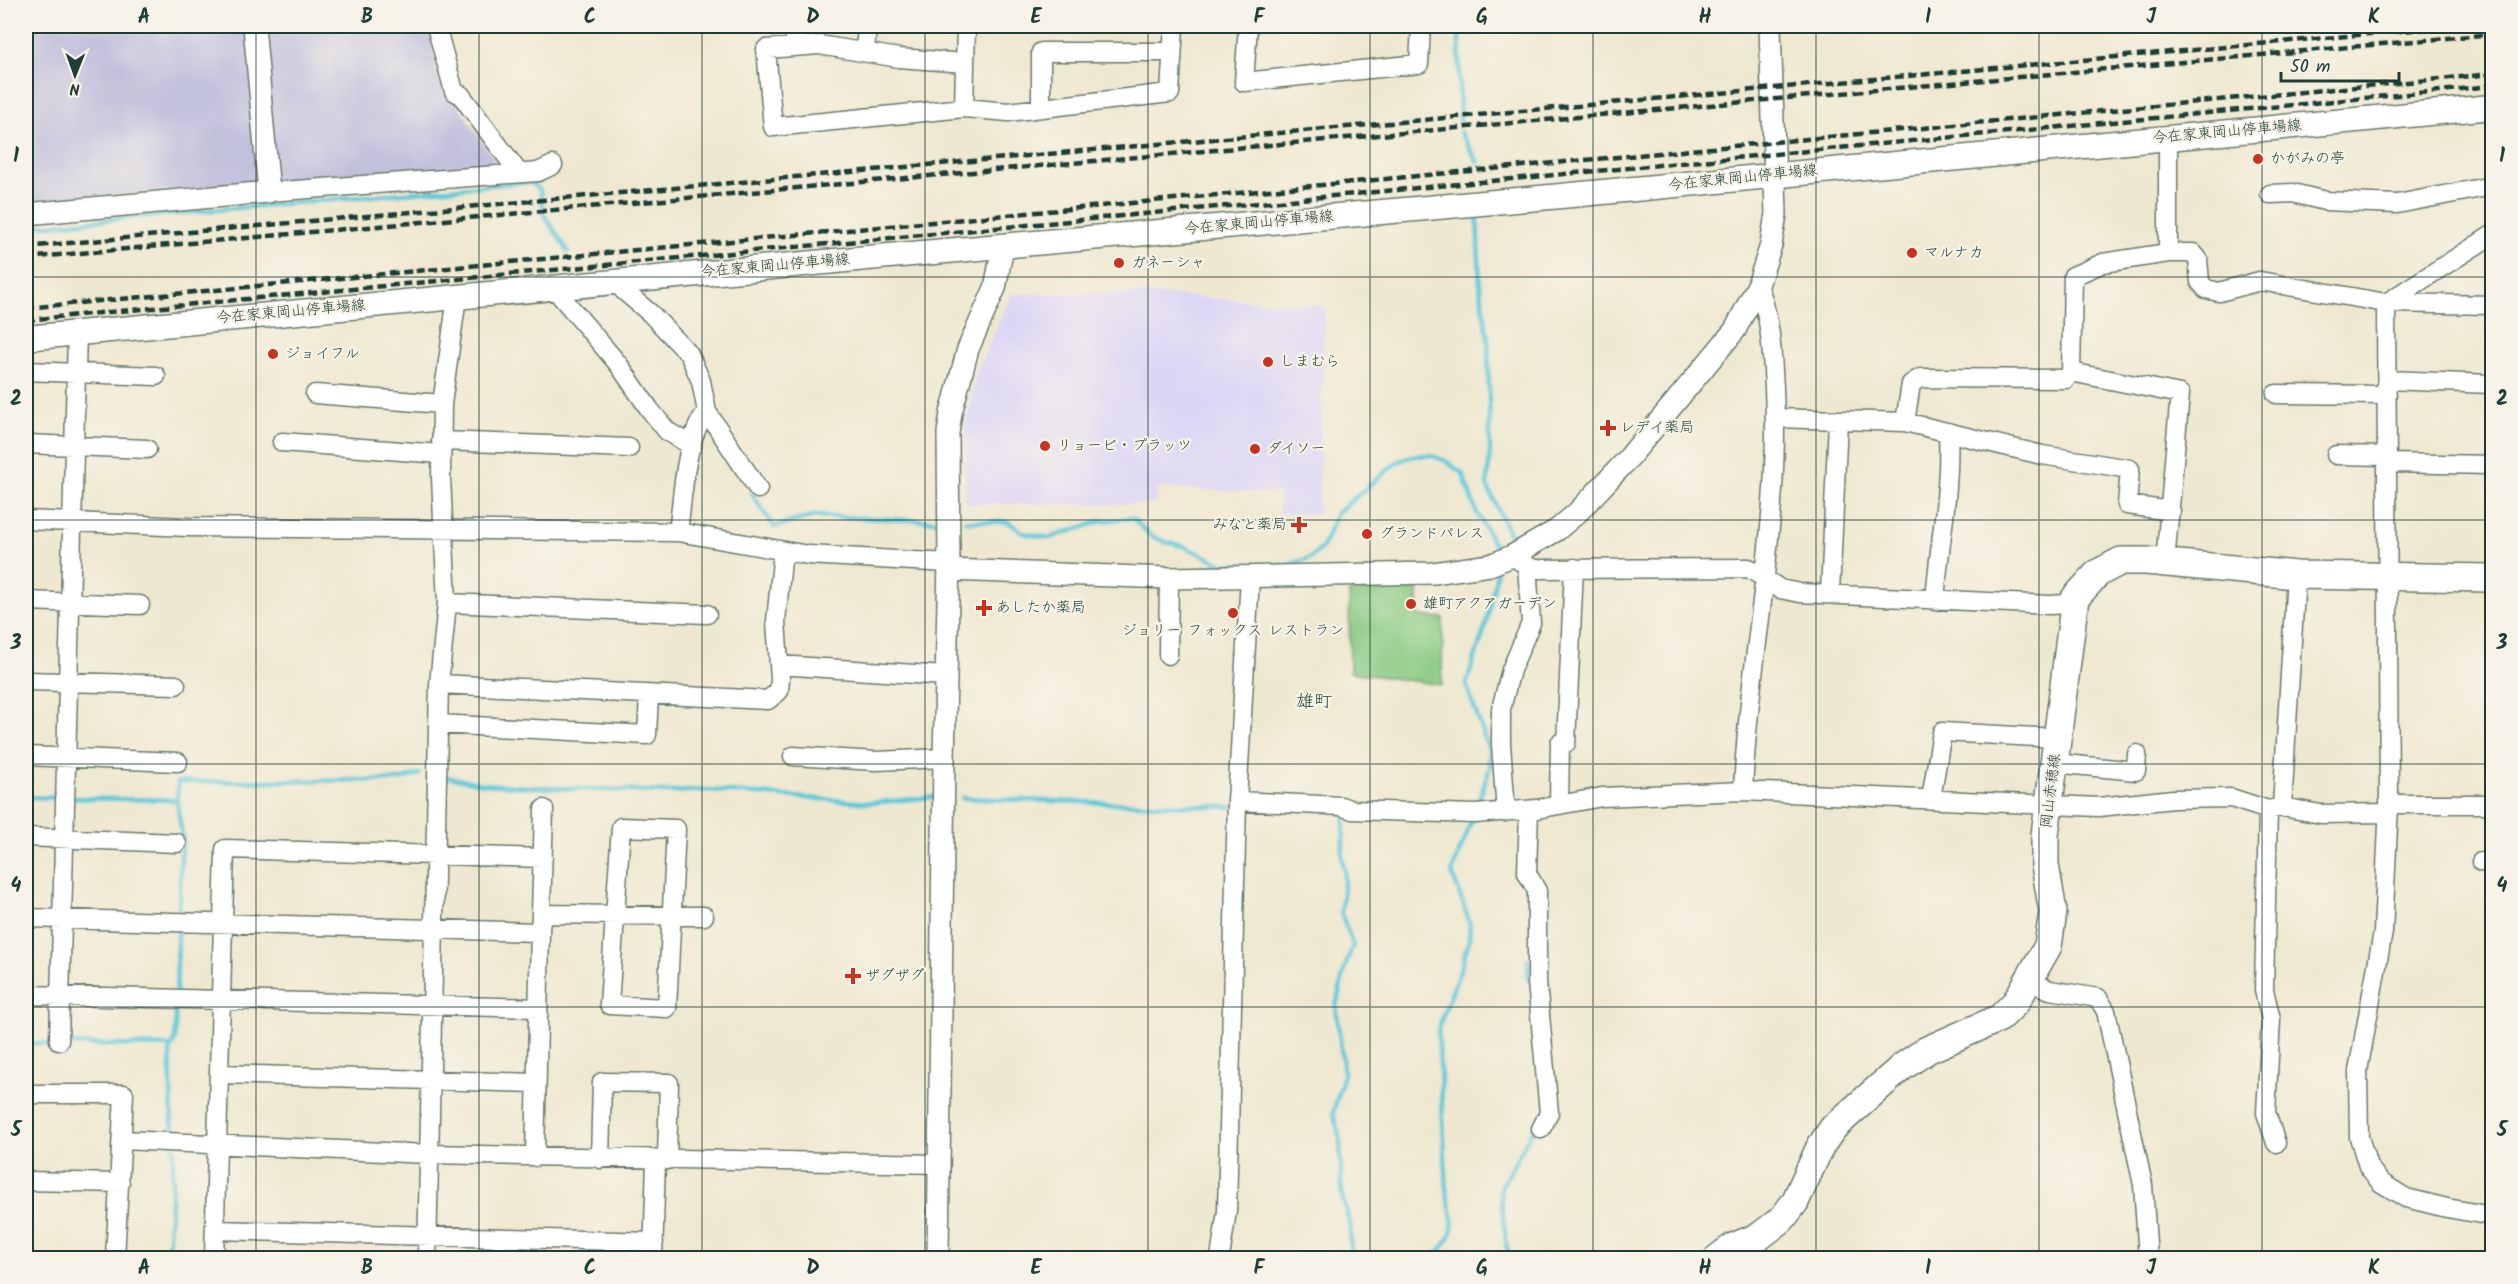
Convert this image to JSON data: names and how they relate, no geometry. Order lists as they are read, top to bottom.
{
  "streets": {
    "main road": ["今在家東岡山停車場線", "岡山赤穂線"]
  },
  "districts": ["雄町"],
  "places": {
    "other": [
      "かがみの亭",
      "マルナカ",
      "ガネーシャ",
      "ジョイフル",
      "しまむら",
      "リョービ・プラッツ",
      "ダイソー",
      "グランドパレス",
      "雄町アクアガーデン",
      "ジョリー フォックス レストラン"
    ],
    "health": [
      "レデイ薬局",
      "みなと薬局",
      "あしたか薬局",
      "ザグザグ"
    ]
  },
  "scale_bar": "50 m",
  "north": "bottom",
  "grid": {
    "columns": [
      "A",
      "B",
      "C",
      "D",
      "E",
      "F",
      "G",
      "H",
      "I",
      "J",
      "K"
    ],
    "rows": [
      "1",
      "2",
      "3",
      "4",
      "5"
    ]
  }
}
